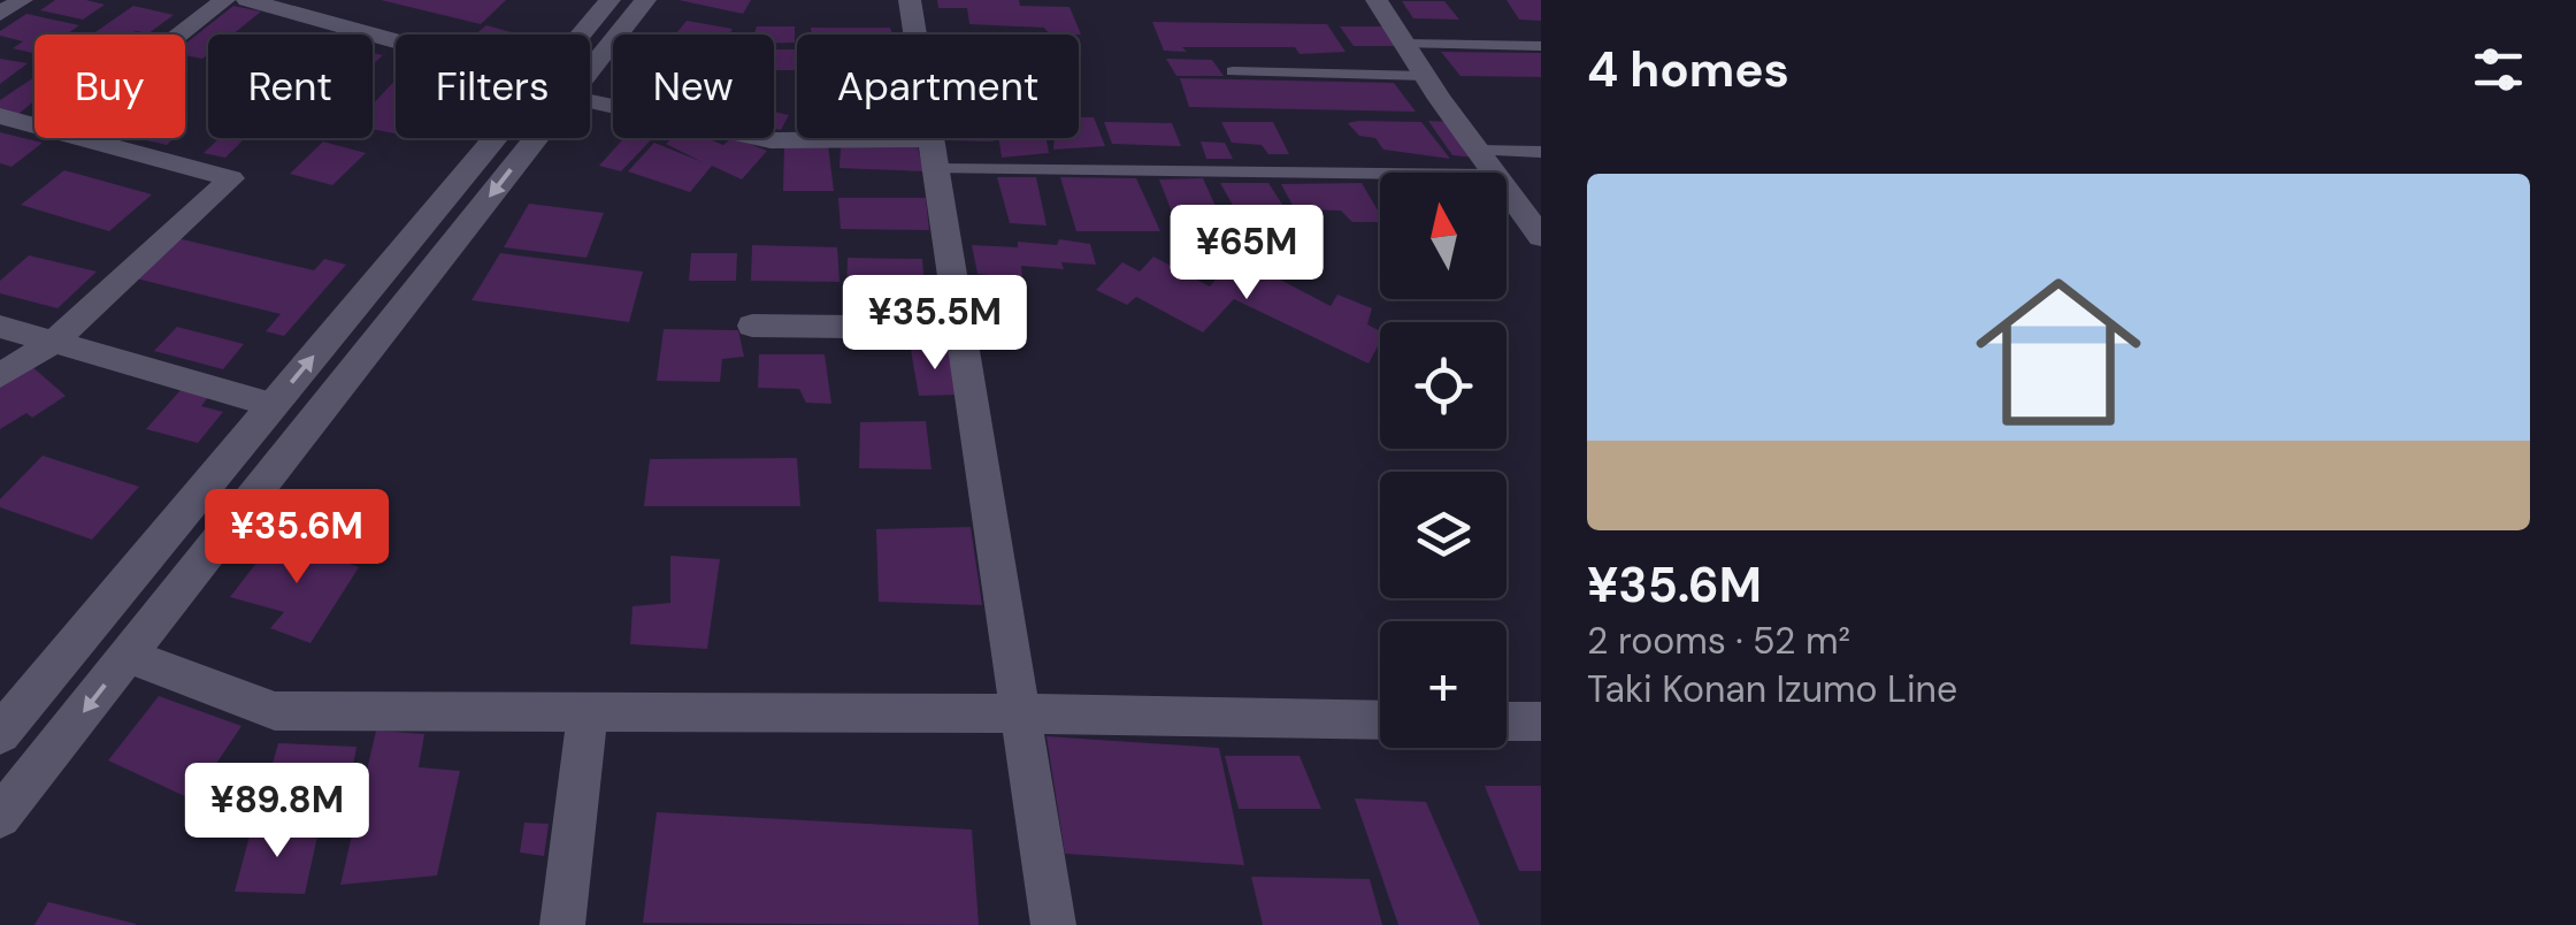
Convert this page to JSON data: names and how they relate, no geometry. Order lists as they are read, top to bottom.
{
  "north": "top",
  "page": {
    "heading": "4 homes",
    "chip": [
      "Buy",
      "Rent",
      "Filters",
      "New",
      "Apartment"
    ],
    "list": [
      {
        "name": "¥35.6M",
        "note": "2 rooms · 52 m² · Taki Konan Izumo Line"
      }
    ],
    "map_buttons": "+",
    "price": [
      "¥65M",
      "¥35.5M",
      "¥35.6M",
      "¥89.8M"
    ]
  }
}
